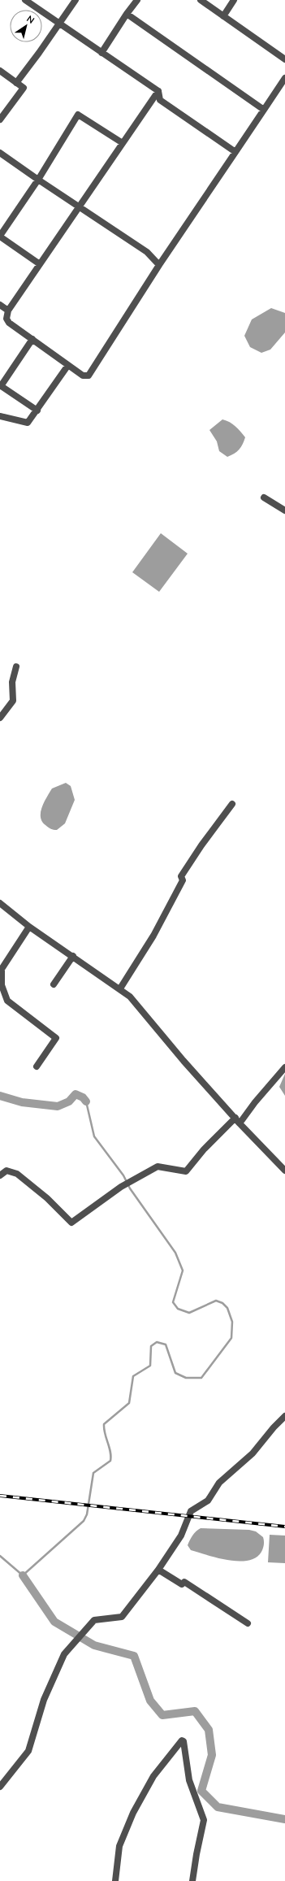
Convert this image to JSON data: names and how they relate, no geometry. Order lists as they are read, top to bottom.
{
  "north": "top right"
}
